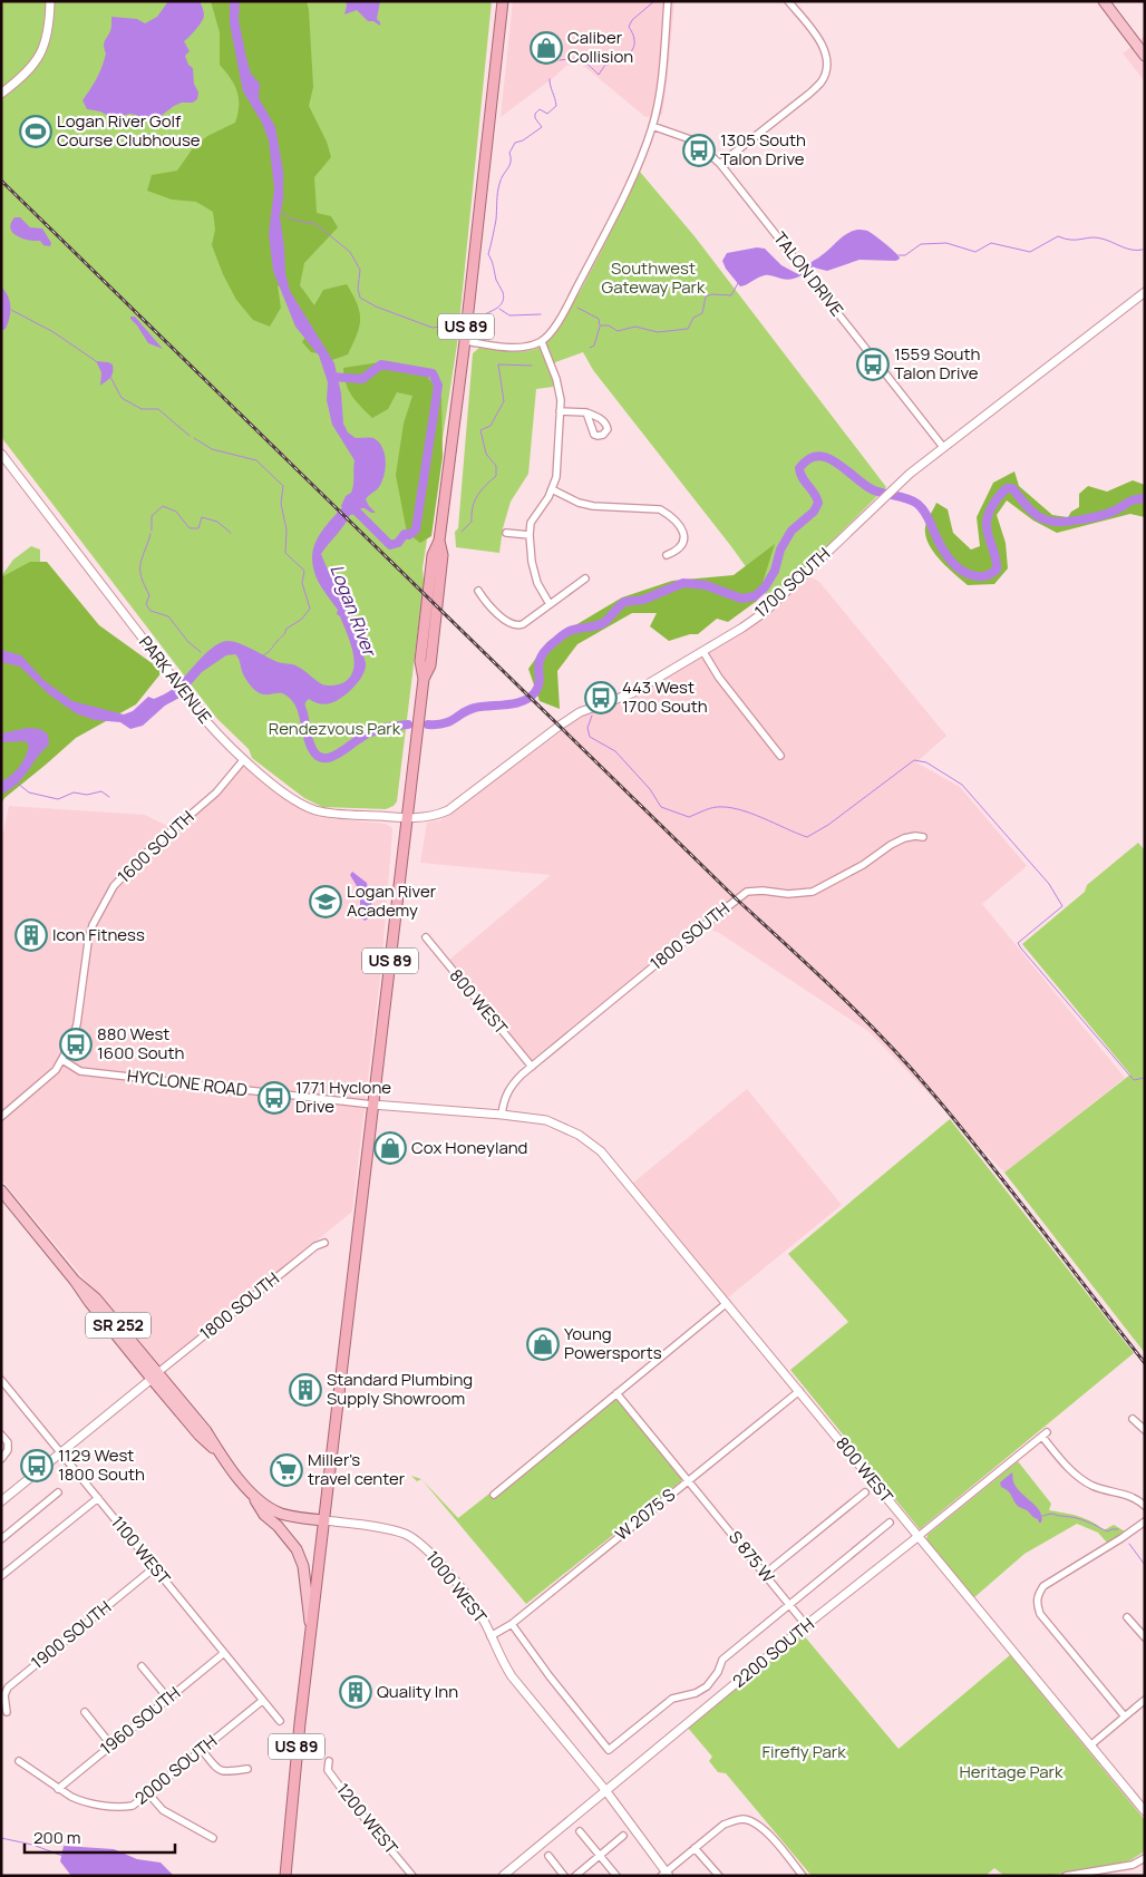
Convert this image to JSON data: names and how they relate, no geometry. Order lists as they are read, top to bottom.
{
  "streets": {
    "highway": ["US 89"],
    "main road": ["SR 252", "1000 WEST"],
    "street": [
      "TALON DRIVE",
      "1700 SOUTH",
      "PARK AVENUE",
      "1600 SOUTH",
      "1800 SOUTH",
      "800 WEST",
      "HYCLONE ROAD",
      "W 2075 S",
      "1100 WEST",
      "S 875 W",
      "1900 SOUTH",
      "2200 SOUTH",
      "1960 SOUTH",
      "2000 SOUTH",
      "1200 WEST"
    ]
  },
  "crossings": [
    ["TALON DRIVE", "1700 SOUTH"],
    ["US 89", "1700 SOUTH"],
    ["US 89", "PARK AVENUE"],
    ["US 89", "HYCLONE ROAD"],
    ["US 89", "1000 WEST"],
    ["1700 SOUTH", "PARK AVENUE"],
    ["PARK AVENUE", "1600 SOUTH"],
    ["1600 SOUTH", "HYCLONE ROAD"],
    ["1800 SOUTH", "800 WEST"],
    ["1800 SOUTH", "HYCLONE ROAD"],
    ["1800 SOUTH", "1100 WEST"],
    ["1800 SOUTH", "1000 WEST"],
    ["800 WEST", "HYCLONE ROAD"],
    ["800 WEST", "W 2075 S"],
    ["800 WEST", "2200 SOUTH"],
    ["W 2075 S", "S 875 W"],
    ["W 2075 S", "1000 WEST"],
    ["1100 WEST", "1900 SOUTH"],
    ["1100 WEST", "1960 SOUTH"],
    ["1100 WEST", "2000 SOUTH"],
    ["S 875 W", "2200 SOUTH"],
    ["1000 WEST", "2200 SOUTH"],
    ["1960 SOUTH", "2000 SOUTH"]
  ],
  "water": ["Logan River"],
  "parks": [
    "Southwest Gateway Park",
    "Rendezvous Park",
    "Firefly Park",
    "Heritage Park"
  ],
  "places": {
    "shop": ["Caliber Collision", "Cox Honeyland", "Young Powersports"],
    "sports": ["Logan River Golf Course Clubhouse"],
    "bus stop": [
      "1305 South Talon Drive",
      "1559 South Talon Drive",
      "443 West 1700 South",
      "880 West 1600 South",
      "1771 Hyclone Drive",
      "1129 West 1800 South"
    ],
    "school or university": ["Logan River Academy"],
    "building": ["Icon Fitness", "Standard Plumbing Supply Showroom", "Quality Inn"],
    "supermarket": ["Miller's travel center"]
  },
  "scale_bar": "200 m"
}
